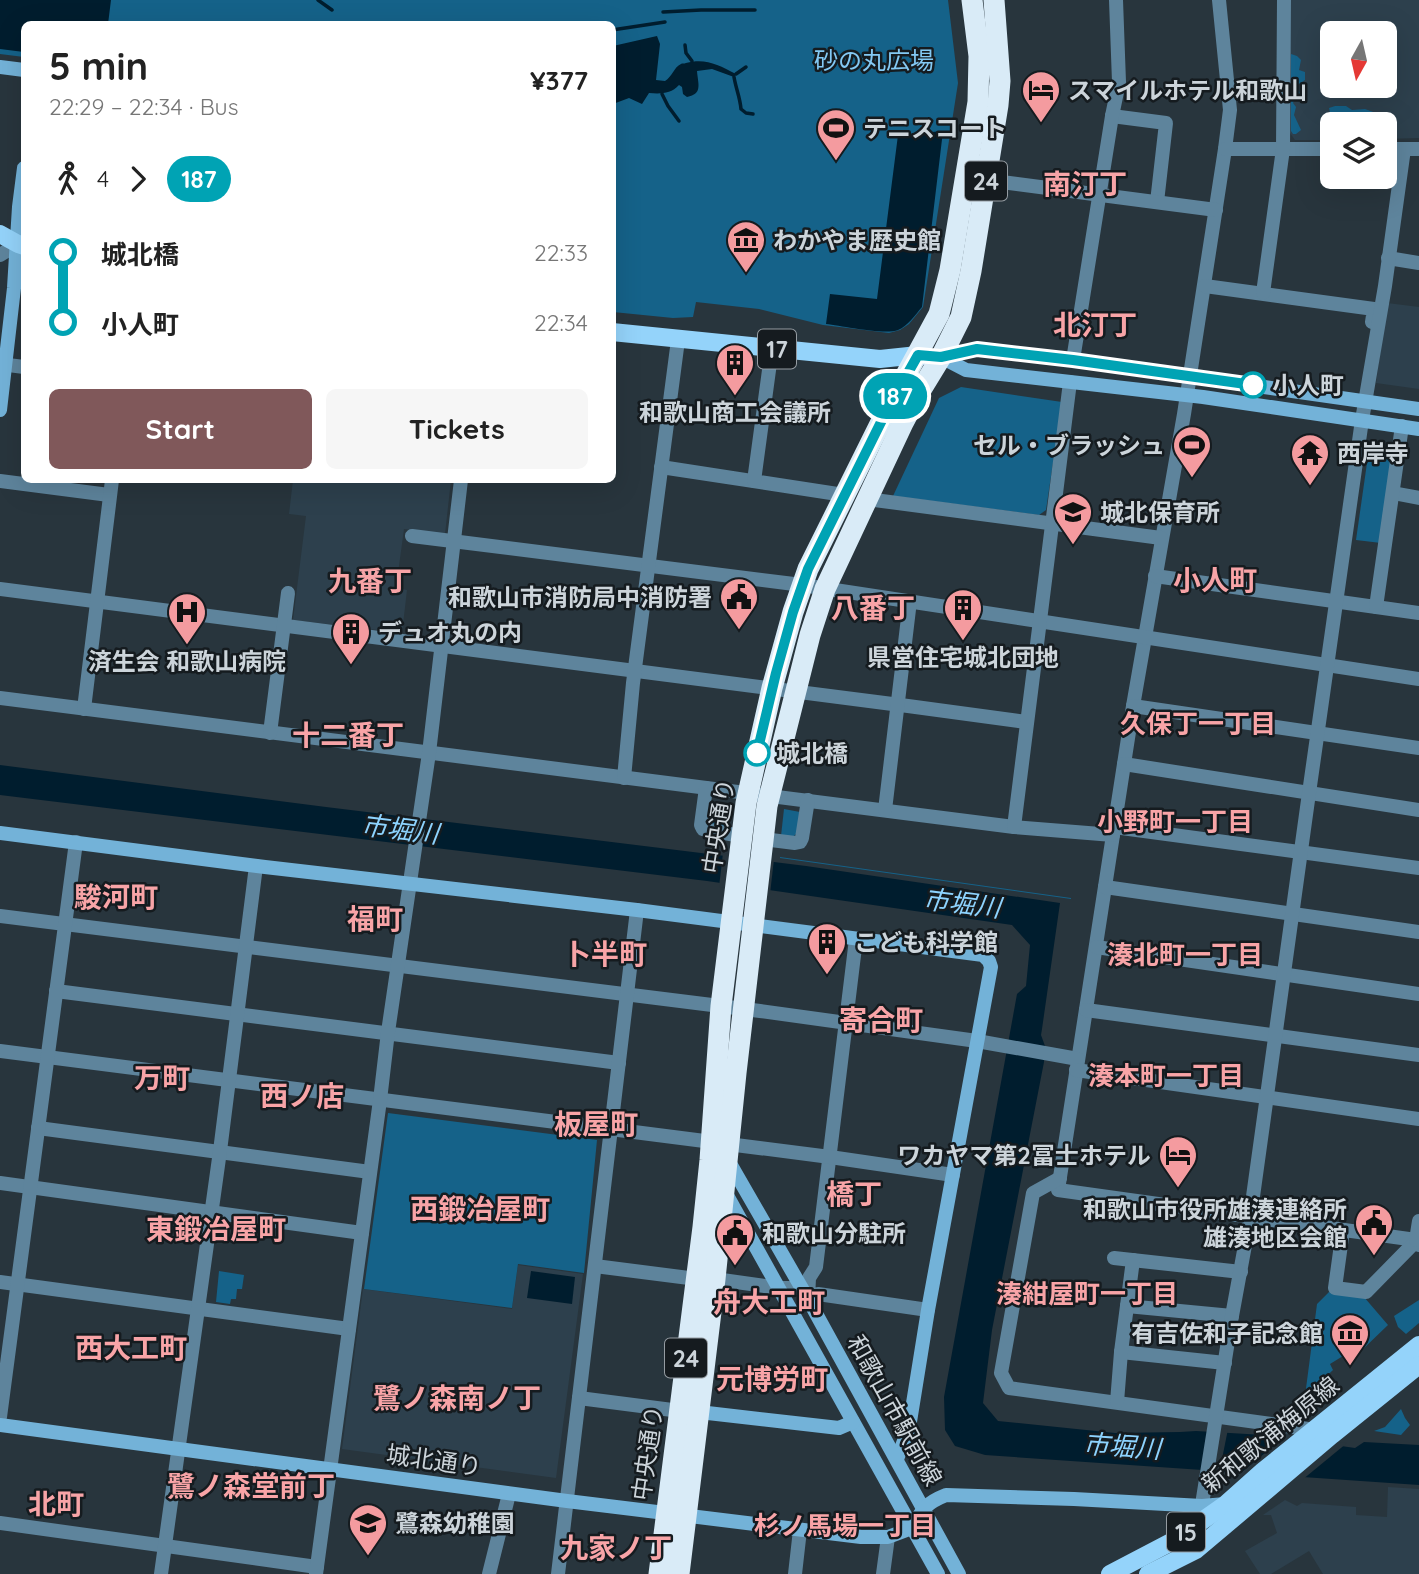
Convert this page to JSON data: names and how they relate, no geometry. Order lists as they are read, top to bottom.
{
  "streets": {
    "highway": ["24", "中央通り"],
    "main road": ["17", "新和歌浦梅原線", "15"],
    "street": ["和歌山市駅前線", "城北通り"]
  },
  "crossings": [
    ["17", "中央通り"],
    ["中央通り", "和歌山市駅前線"],
    ["中央通り", "城北通り"],
    ["和歌山市駅前線", "城北通り"]
  ],
  "districts": [
    "南汀丁",
    "北汀丁",
    "小人町",
    "九番丁",
    "八番丁",
    "久保丁一丁目",
    "十二番丁",
    "小野町一丁目",
    "駿河町",
    "福町",
    "卜半町",
    "湊北町一丁目",
    "寄合町",
    "湊本町一丁目",
    "万町",
    "西ノ店",
    "板屋町",
    "橋丁",
    "西鍛冶屋町",
    "東鍛冶屋町",
    "湊紺屋町一丁目",
    "舟大工町",
    "西大工町",
    "元博労町",
    "鷺ノ森南ノ丁",
    "鷺ノ森堂前丁",
    "北町",
    "杉ノ馬場一丁目",
    "九家ノ丁"
  ],
  "water": ["市堀川"],
  "parks": ["砂の丸広場"],
  "places": {
    "hotel": ["スマイルホテル和歌山", "ワカヤマ第2冨士ホテル"],
    "sports": ["テニスコート", "セル・ブラッシュ"],
    "museum": ["わかやま歴史館", "有吉佐和子記念館"],
    "other": ["小人町", "城北橋"],
    "building": [
      "和歌山商工会議所",
      "県営住宅城北団地",
      "デュオ丸の内",
      "こども科学館"
    ],
    "temple": ["西岸寺"],
    "school or university": ["城北保育所", "鷺森幼稚園"],
    "public building": ["和歌山市消防局中消防署", "和歌山市役所雄湊連絡所 雄湊地区会館", "和歌山分駐所"],
    "hospital": ["済生会 和歌山病院"]
  },
  "lines": ["bus line 187"],
  "north": "bottom",
  "page": {
    "on_map": "187",
    "heading": ["5 min", "22:29 – 22:34 · Bus", "¥377"],
    "legs": ["4", "187"],
    "list": [
      {
        "name": "城北橋",
        "value": "22:33"
      },
      {
        "name": "小人町",
        "value": "22:34"
      }
    ],
    "buttons": ["Start", "Tickets"]
  }
}
